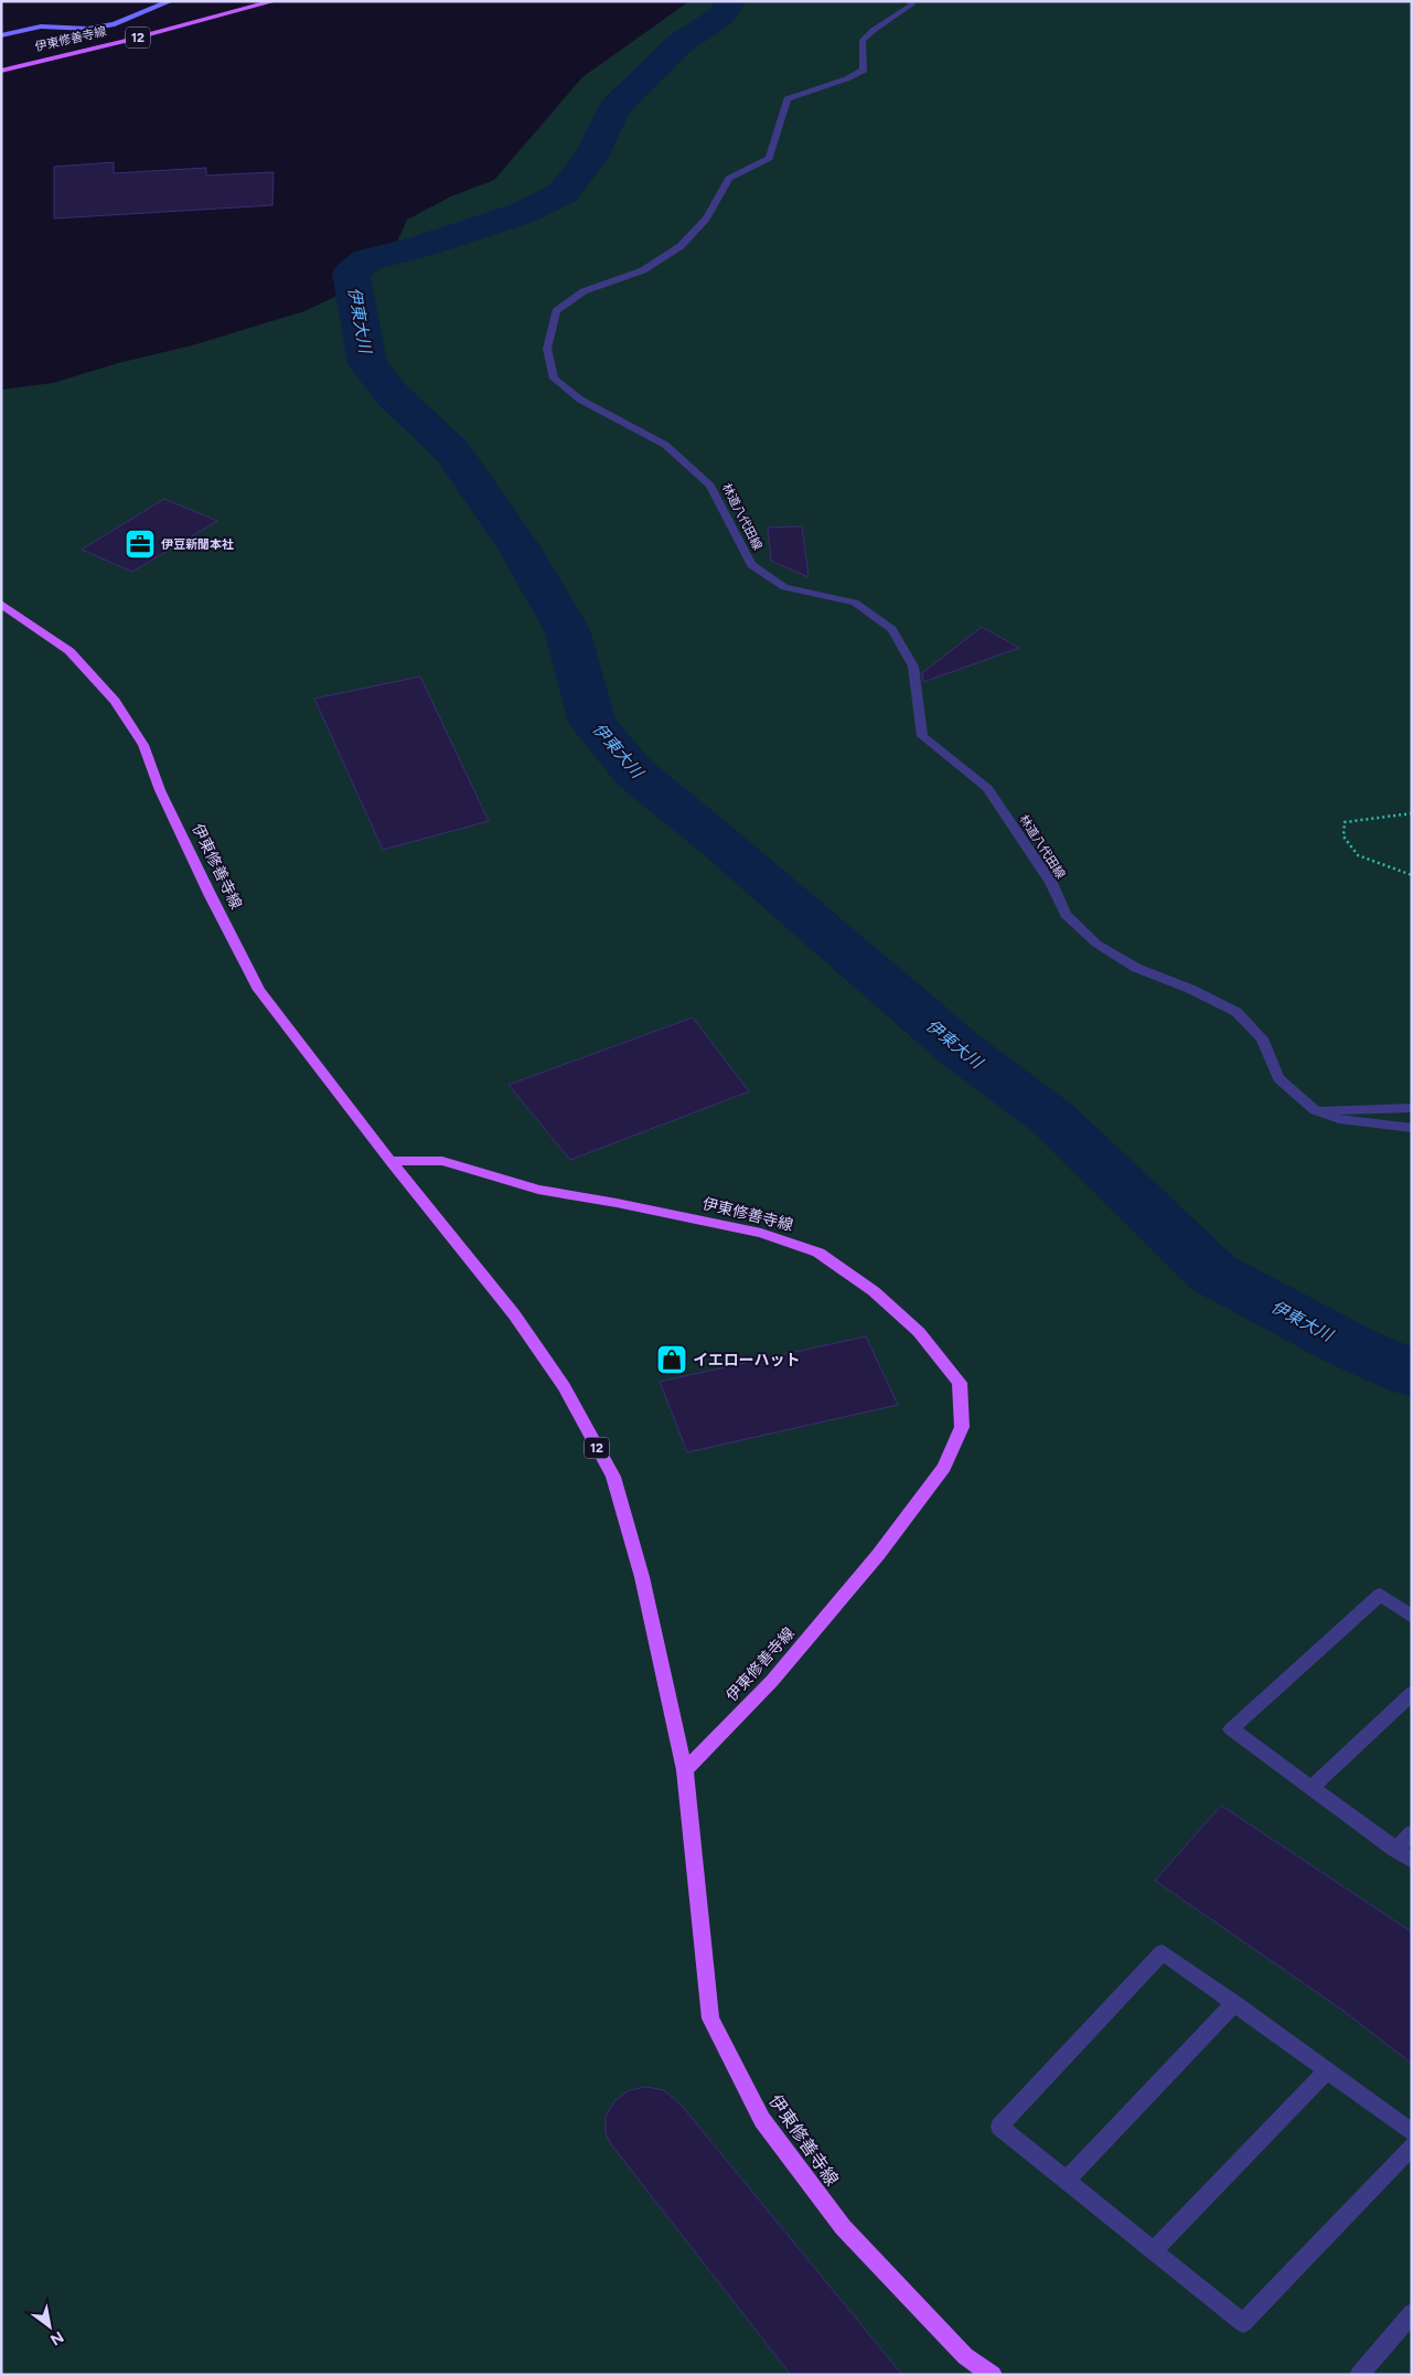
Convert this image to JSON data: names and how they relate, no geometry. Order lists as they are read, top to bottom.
{
  "streets": {
    "main road": ["12", "伊東修善寺線"],
    "street": ["林道八代田線"]
  },
  "water": ["伊東大川"],
  "places": {
    "office": ["伊豆新聞本社"],
    "shop": ["イエローハット"]
  },
  "north": "bottom right"
}
